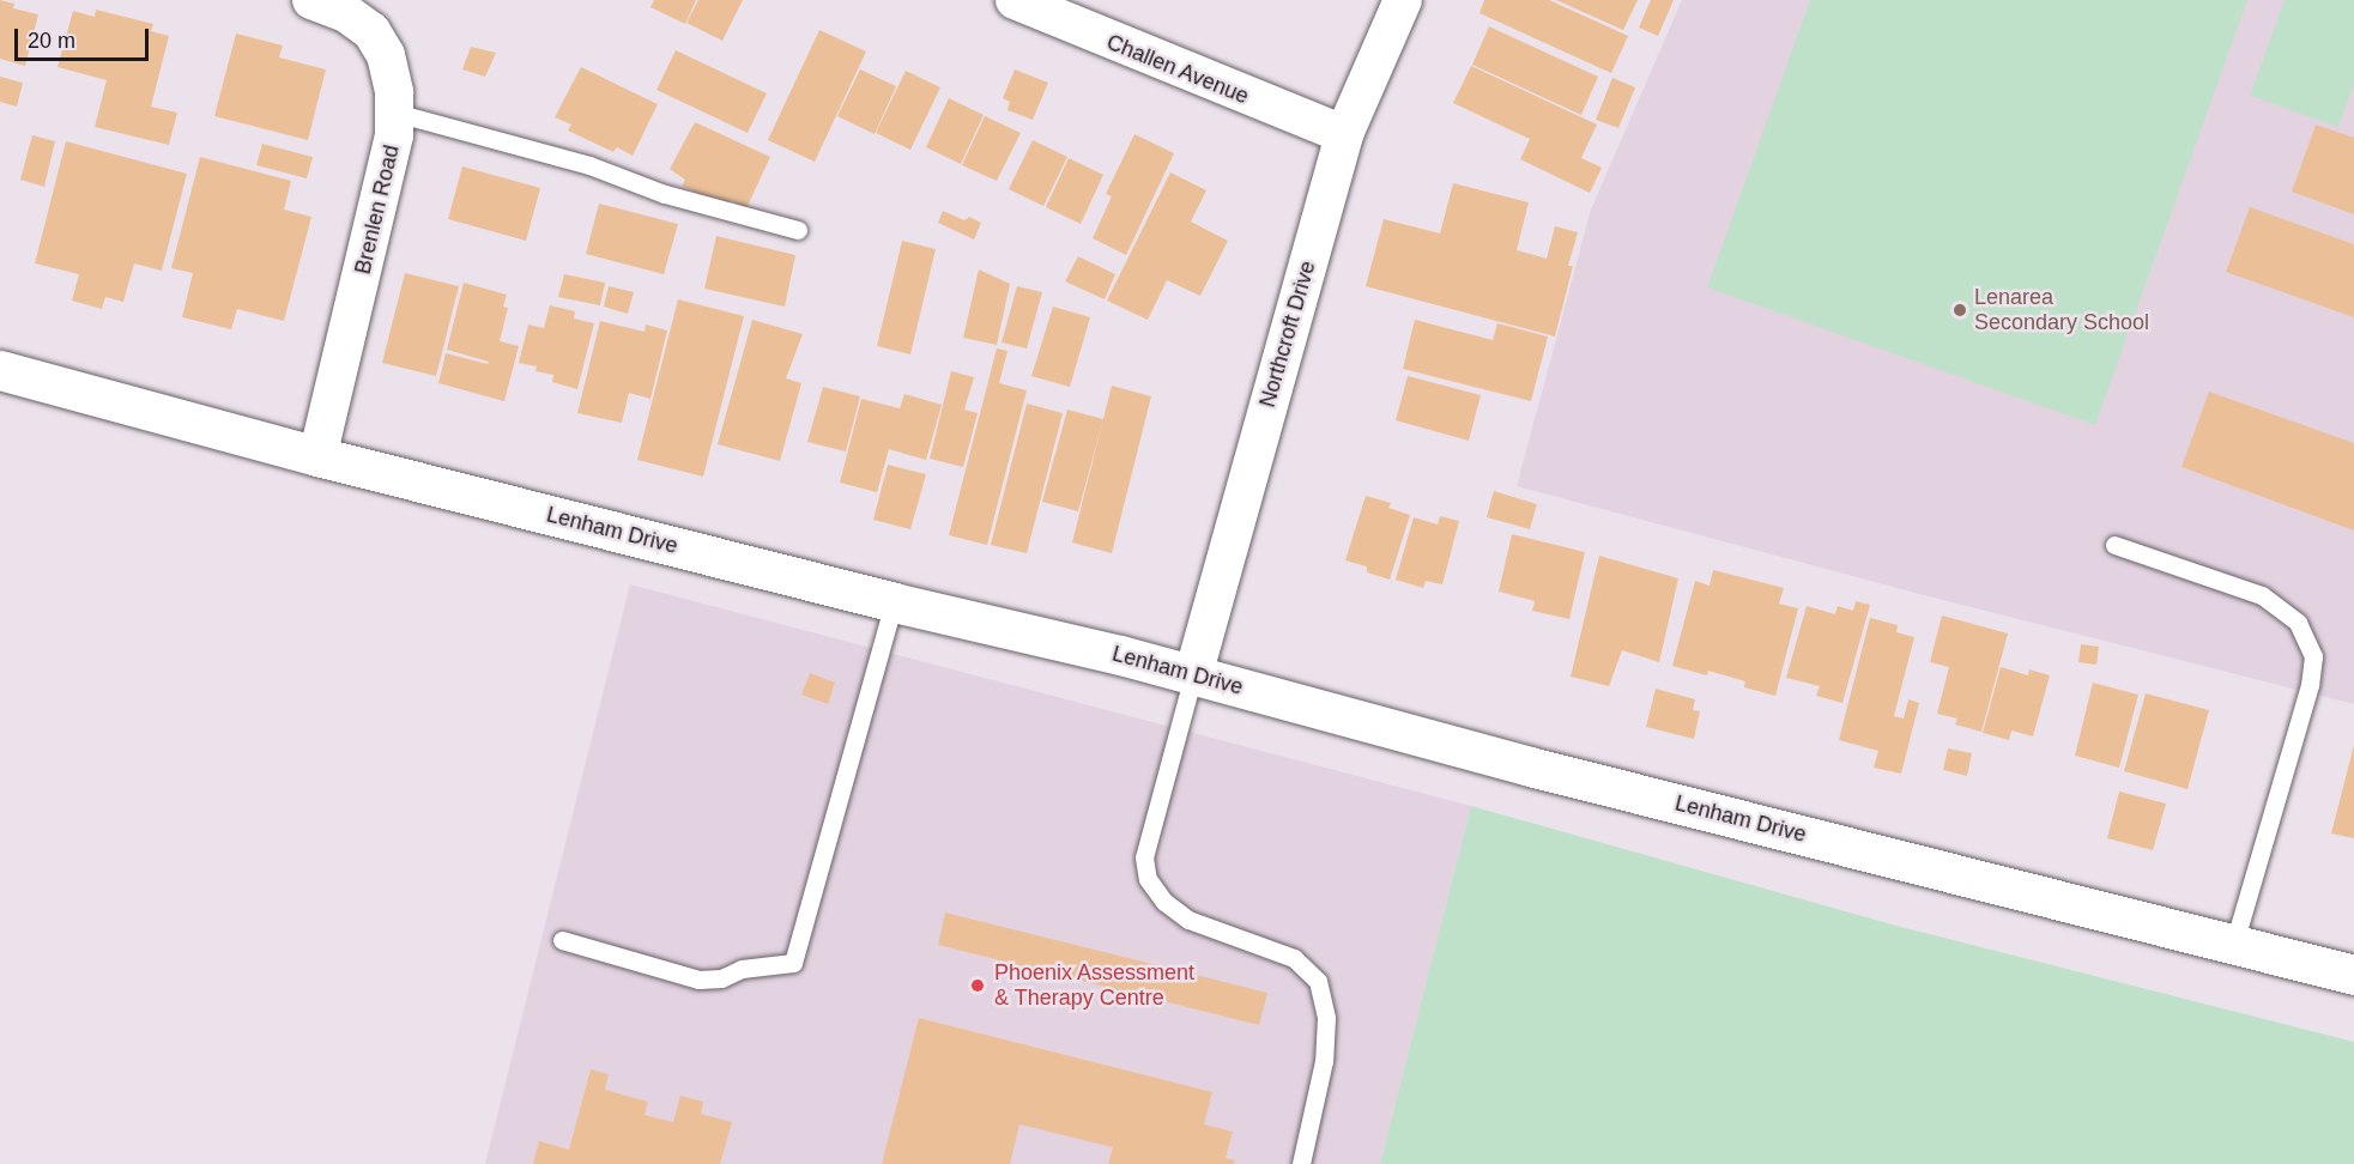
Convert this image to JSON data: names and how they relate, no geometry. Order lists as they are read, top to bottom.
{
  "streets": {
    "street": [
      "Challen Avenue",
      "Brenlen Road",
      "Northcroft Drive",
      "Lenham Drive"
    ]
  },
  "crossings": [
    ["Challen Avenue", "Northcroft Drive"],
    ["Brenlen Road", "Lenham Drive"],
    ["Northcroft Drive", "Lenham Drive"]
  ],
  "places": ["Lenarea Secondary School", "Phoenix Assessment & Therapy Centre"],
  "scale_bar": "20 m"
}
